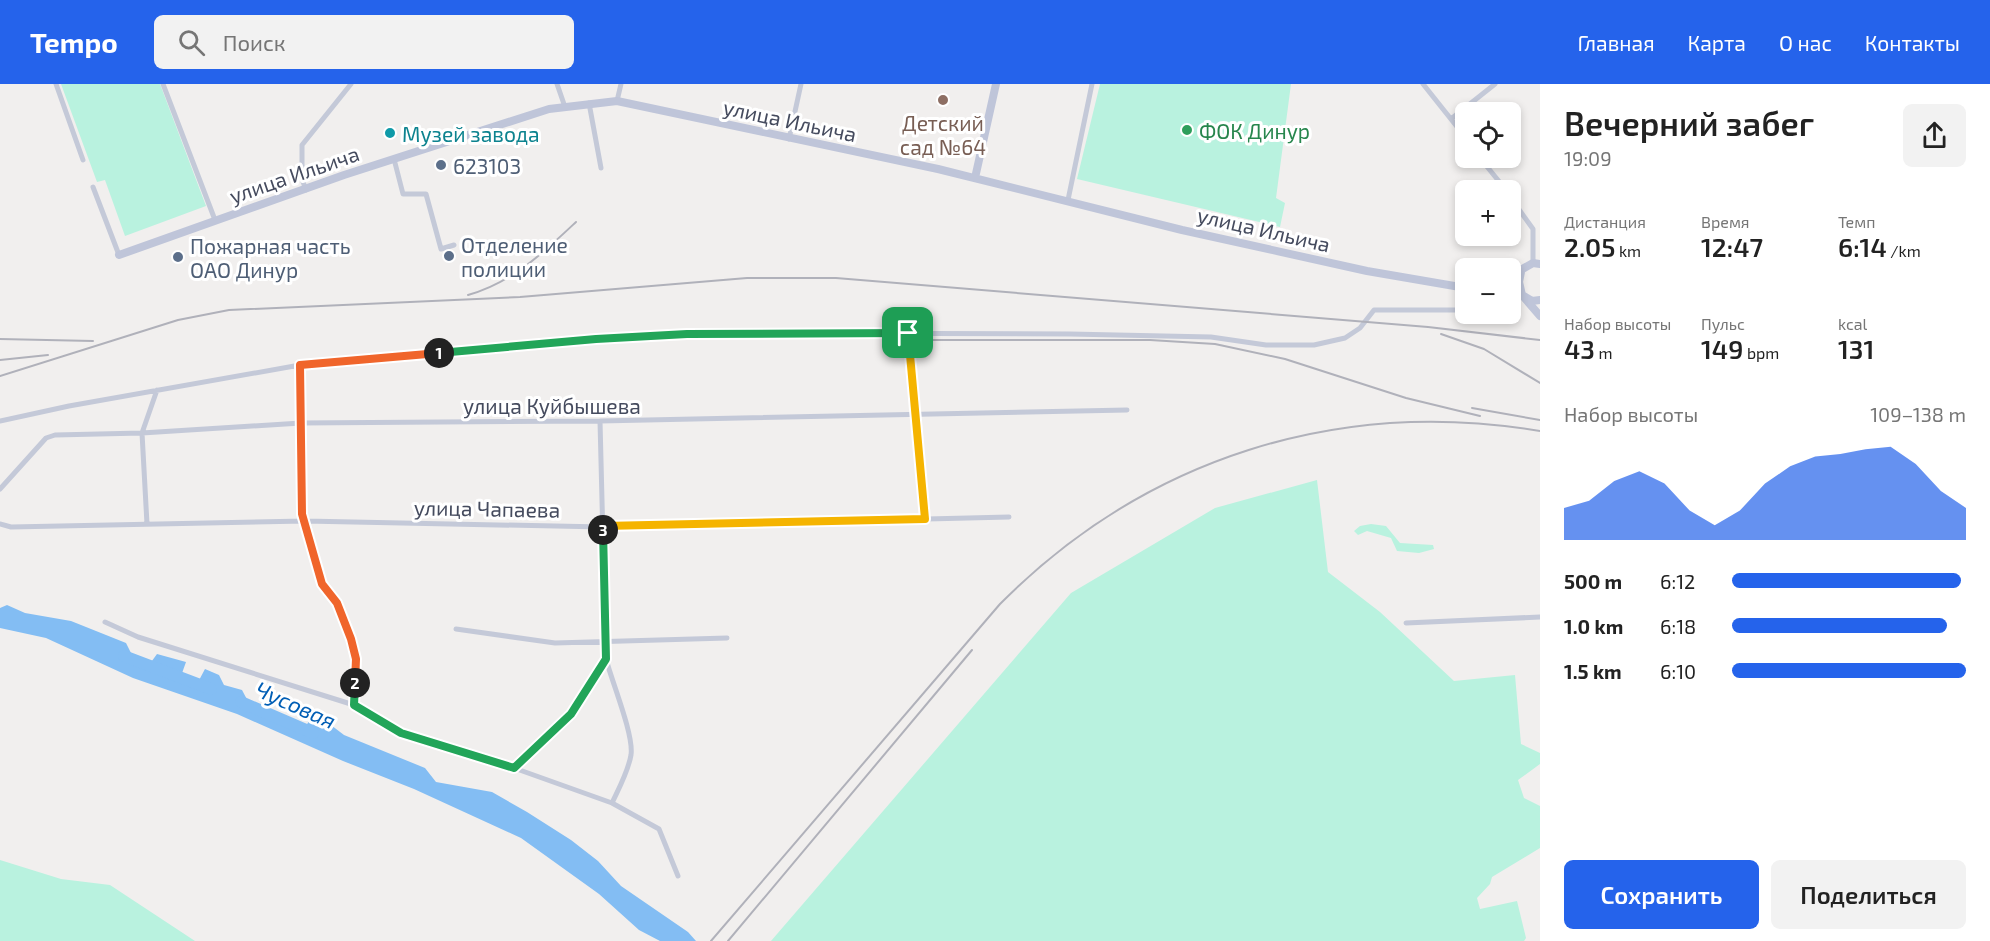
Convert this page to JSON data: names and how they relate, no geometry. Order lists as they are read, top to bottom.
{
  "streets": {
    "street": ["улица Ильича", "улица Куйбышева", "улица Чапаева"]
  },
  "water": ["Чусовая"],
  "places": [
    "Детский сад №64",
    "ФОК Динур",
    "Музей завода",
    "623103",
    "Отделение полиции",
    "Пожарная часть ОАО Динур"
  ],
  "page": {
    "header": "Tempo",
    "search": "Поиск",
    "nav": [
      "Главная",
      "Карта",
      "О нас",
      "Контакты"
    ],
    "heading": ["Вечерний забег", "19:09"],
    "map_buttons": ["+", "−"],
    "stats": [
      ["Дистанция", "2.05 km"],
      ["Время", "12:47"],
      ["Темп", "6:14 /km"],
      ["Набор высоты", "43 m"],
      ["Пульс", "149 bpm"],
      ["kcal", "131"]
    ],
    "pins": ["1", "3", "2"],
    "chart": ["Набор высоты", "109–138 m"],
    "list": [
      {
        "name": "500 m",
        "note": "6:12"
      },
      {
        "name": "1.0 km",
        "note": "6:18"
      },
      {
        "name": "1.5 km",
        "note": "6:10"
      }
    ],
    "buttons": ["Сохранить", "Поделиться"]
  }
}
